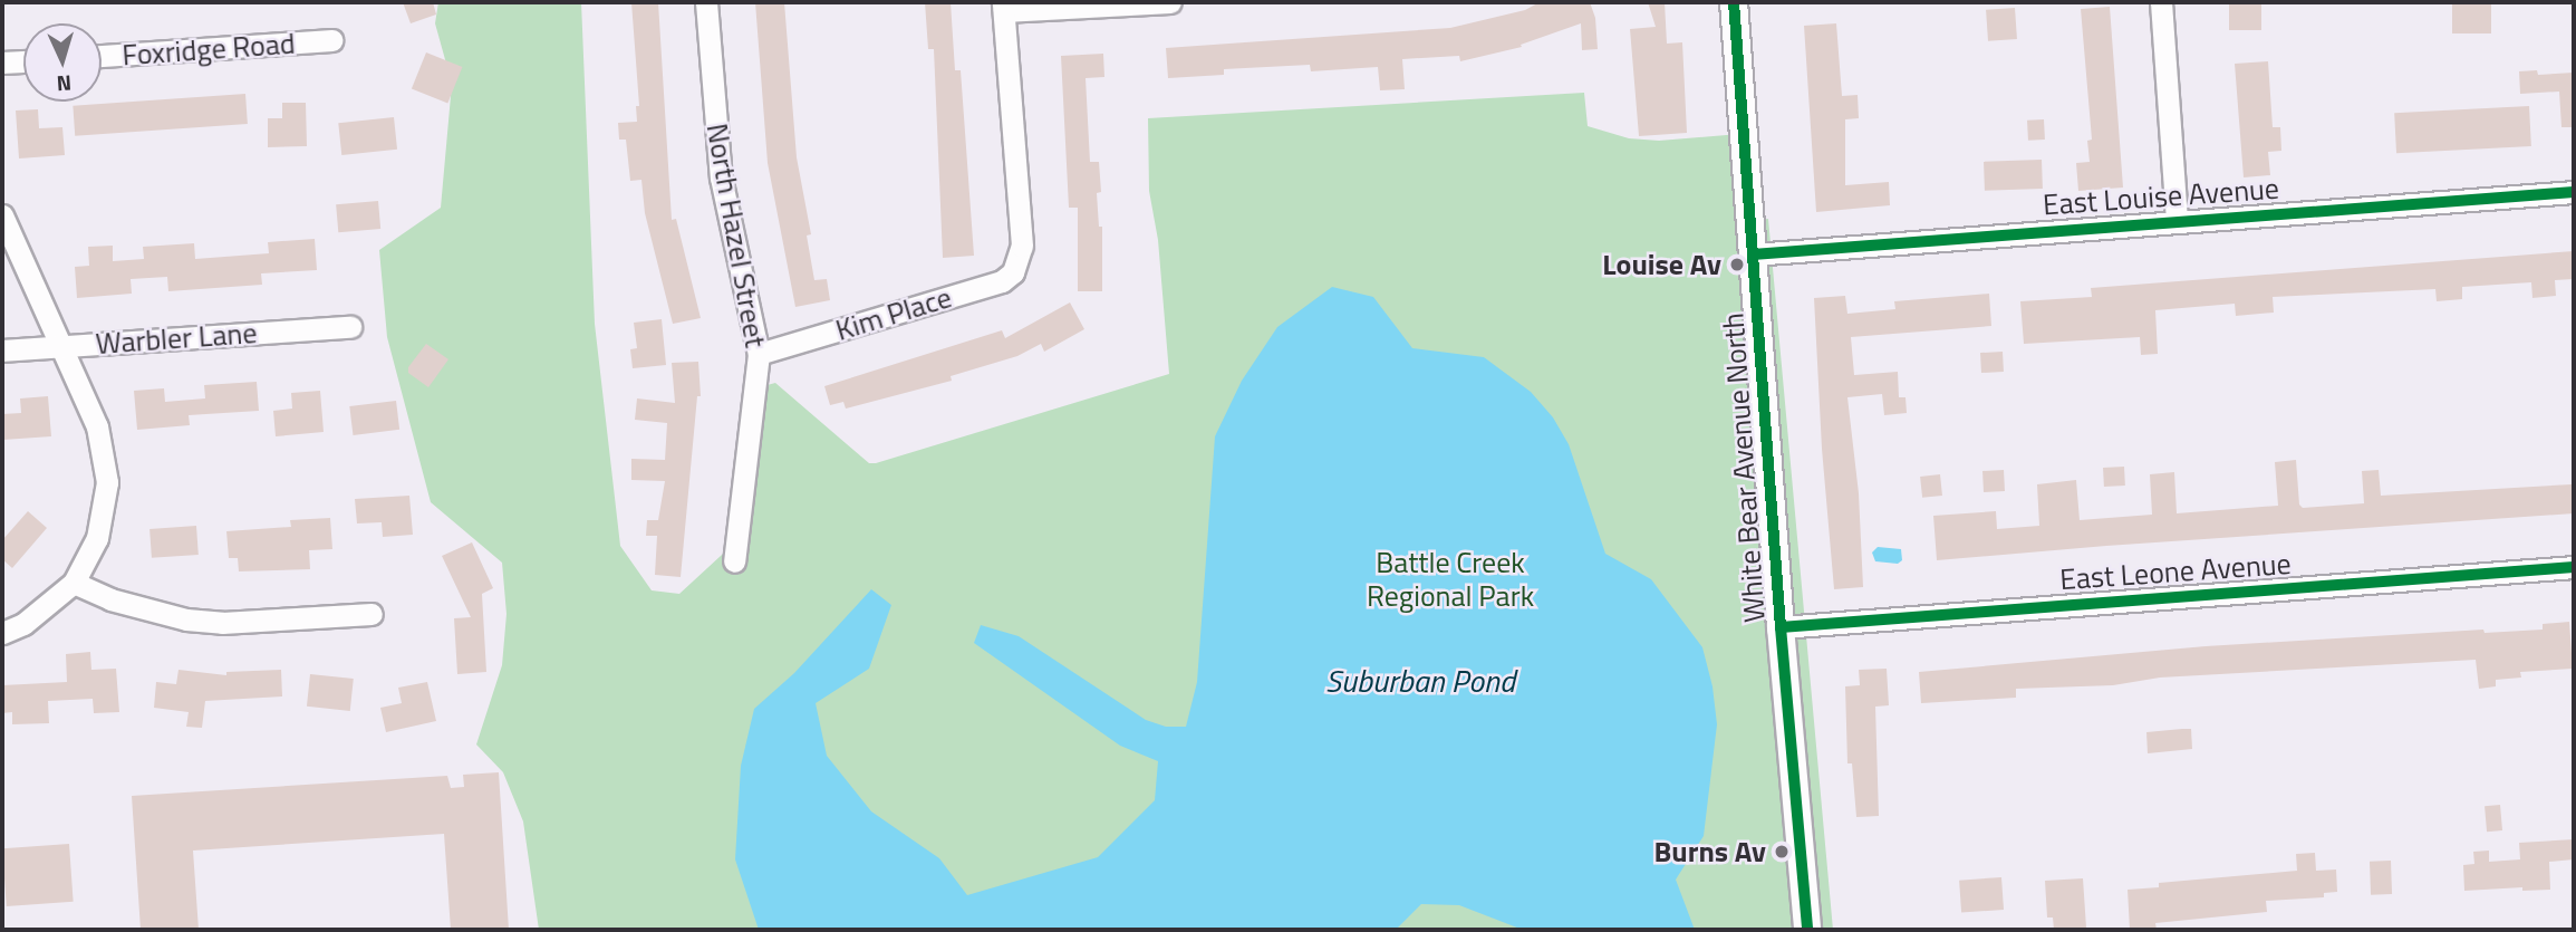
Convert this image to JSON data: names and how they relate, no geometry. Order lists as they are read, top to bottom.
{
  "streets": {
    "street": [
      "Foxridge Road",
      "East Louise Avenue",
      "North Hazel Street",
      "Kim Place",
      "Warbler Lane",
      "White Bear Avenue North",
      "East Leone Avenue"
    ]
  },
  "crossings": [
    ["East Louise Avenue", "White Bear Avenue North"],
    ["North Hazel Street", "Kim Place"],
    ["White Bear Avenue North", "East Leone Avenue"]
  ],
  "water": ["Suburban Pond"],
  "parks": ["Battle Creek Regional Park"],
  "places": ["Louise Av", "Burns Av"],
  "north": "bottom"
}
